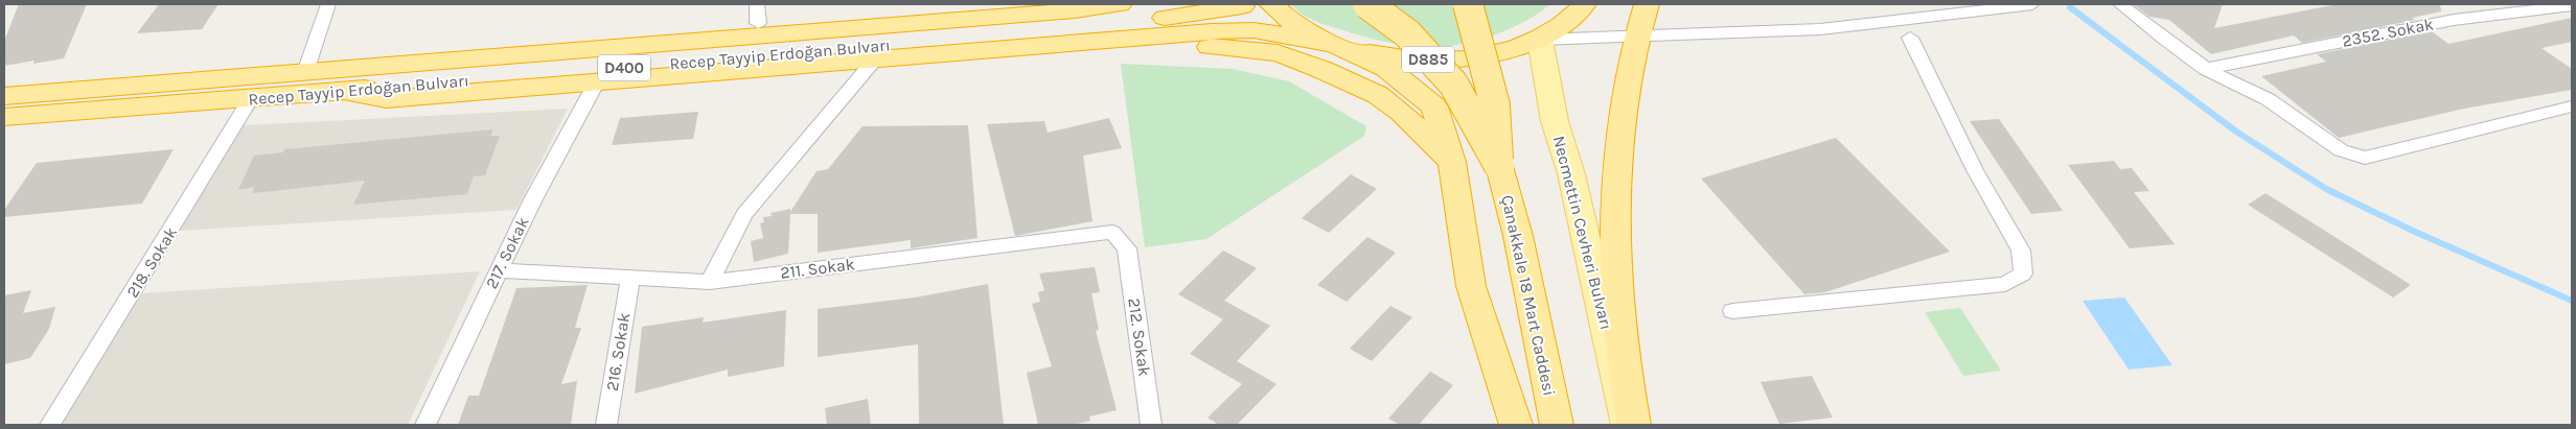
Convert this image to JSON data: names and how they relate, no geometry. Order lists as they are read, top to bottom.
{
  "streets": {
    "highway": [
      "Recep Tayyip Erdoğan Bulvarı",
      "D885",
      "D400",
      "Çanakkale 18 Mart Caddesi"
    ],
    "main road": ["Necmettin Cevheri Bulvarı"],
    "street": [
      "2352. Sokak",
      "217. Sokak",
      "218. Sokak",
      "211. Sokak",
      "212. Sokak",
      "216. Sokak"
    ]
  },
  "crossings": [
    ["Recep Tayyip Erdoğan Bulvarı", "218. Sokak"],
    ["D885", "Necmettin Cevheri Bulvarı"],
    ["217. Sokak", "211. Sokak"],
    ["211. Sokak", "212. Sokak"],
    ["211. Sokak", "216. Sokak"]
  ]
}
